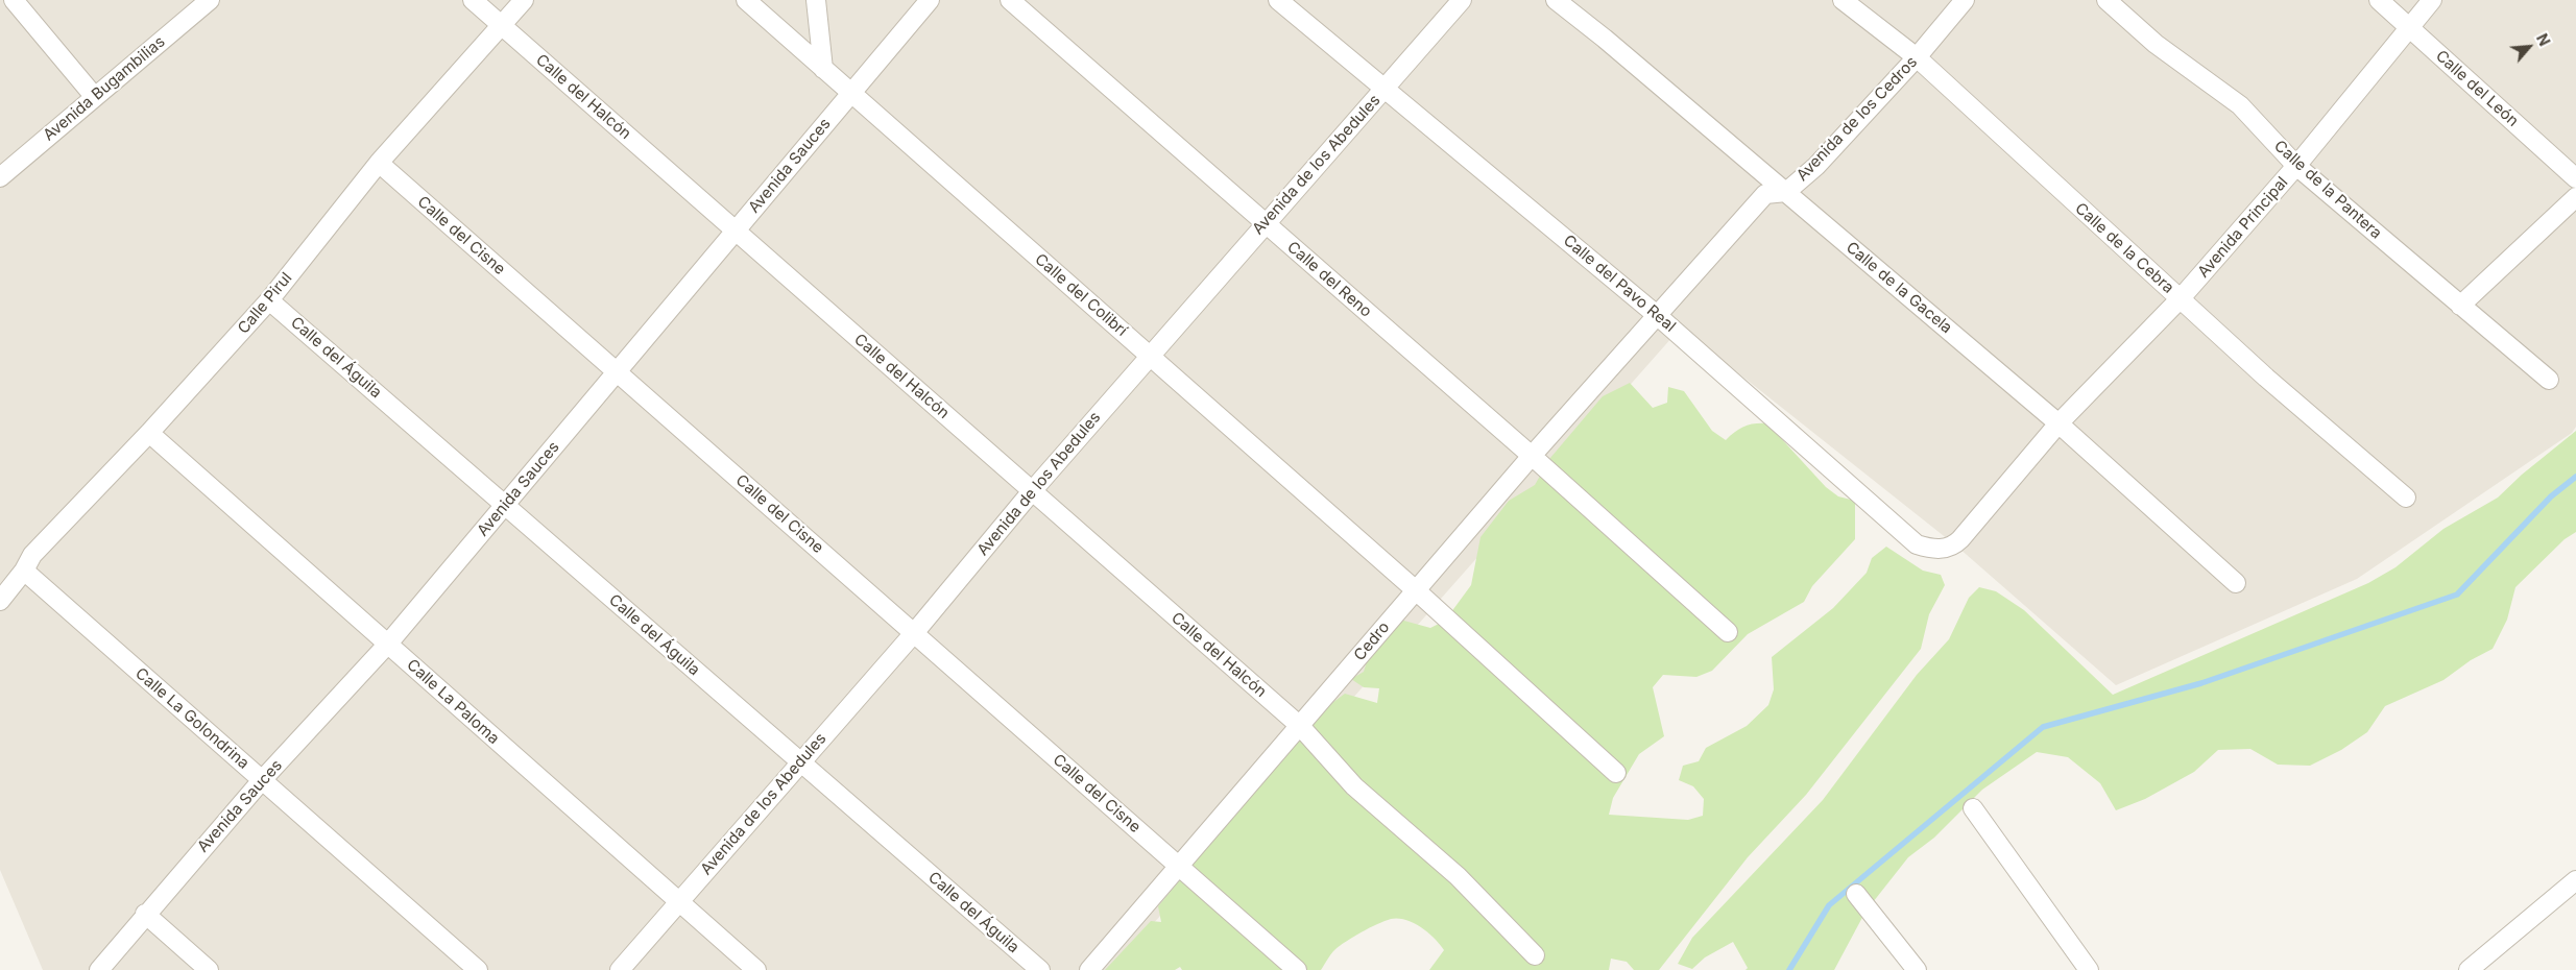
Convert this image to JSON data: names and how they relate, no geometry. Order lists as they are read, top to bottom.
{
  "streets": {
    "street": [
      "Avenida Bugambilias",
      "Calle del León",
      "Calle del Halcón",
      "Avenida de los Cedros",
      "Avenida de los Abedules",
      "Avenida Sauces",
      "Calle de la Pantera",
      "Avenida Principal",
      "Calle del Cisne",
      "Calle de la Cebra",
      "Calle del Reno",
      "Calle del Pavo Real",
      "Calle de la Gacela",
      "Calle del Colibrí",
      "Calle Pirul",
      "Calle del Águila",
      "Cedro",
      "Calle La Paloma",
      "Calle La Golondrina"
    ]
  },
  "crossings": [
    ["Calle del León", "Avenida Principal"],
    ["Calle del Halcón", "Avenida de los Abedules"],
    ["Calle del Halcón", "Avenida Sauces"],
    ["Calle del Halcón", "Calle Pirul"],
    ["Calle del Halcón", "Cedro"],
    ["Avenida de los Cedros", "Calle de la Cebra"],
    ["Avenida de los Cedros", "Calle del Pavo Real"],
    ["Avenida de los Cedros", "Calle de la Gacela"],
    ["Avenida de los Cedros", "Cedro"],
    ["Avenida de los Abedules", "Calle del Cisne"],
    ["Avenida de los Abedules", "Calle del Reno"],
    ["Avenida de los Abedules", "Calle del Pavo Real"],
    ["Avenida de los Abedules", "Calle del Colibrí"],
    ["Avenida de los Abedules", "Calle del Águila"],
    ["Avenida de los Abedules", "Calle La Paloma"],
    ["Avenida Sauces", "Calle del Cisne"],
    ["Avenida Sauces", "Calle del Colibrí"],
    ["Avenida Sauces", "Calle del Águila"],
    ["Avenida Sauces", "Calle La Paloma"],
    ["Avenida Sauces", "Calle La Golondrina"],
    ["Calle de la Pantera", "Avenida Principal"],
    ["Avenida Principal", "Calle de la Cebra"],
    ["Avenida Principal", "Calle del Pavo Real"],
    ["Avenida Principal", "Calle de la Gacela"],
    ["Calle del Cisne", "Calle Pirul"],
    ["Calle del Cisne", "Cedro"],
    ["Calle del Reno", "Cedro"],
    ["Calle del Pavo Real", "Cedro"],
    ["Calle del Colibrí", "Cedro"],
    ["Calle Pirul", "Calle del Águila"],
    ["Calle Pirul", "Calle La Paloma"],
    ["Calle Pirul", "Calle La Golondrina"]
  ],
  "north": "top right"
}
